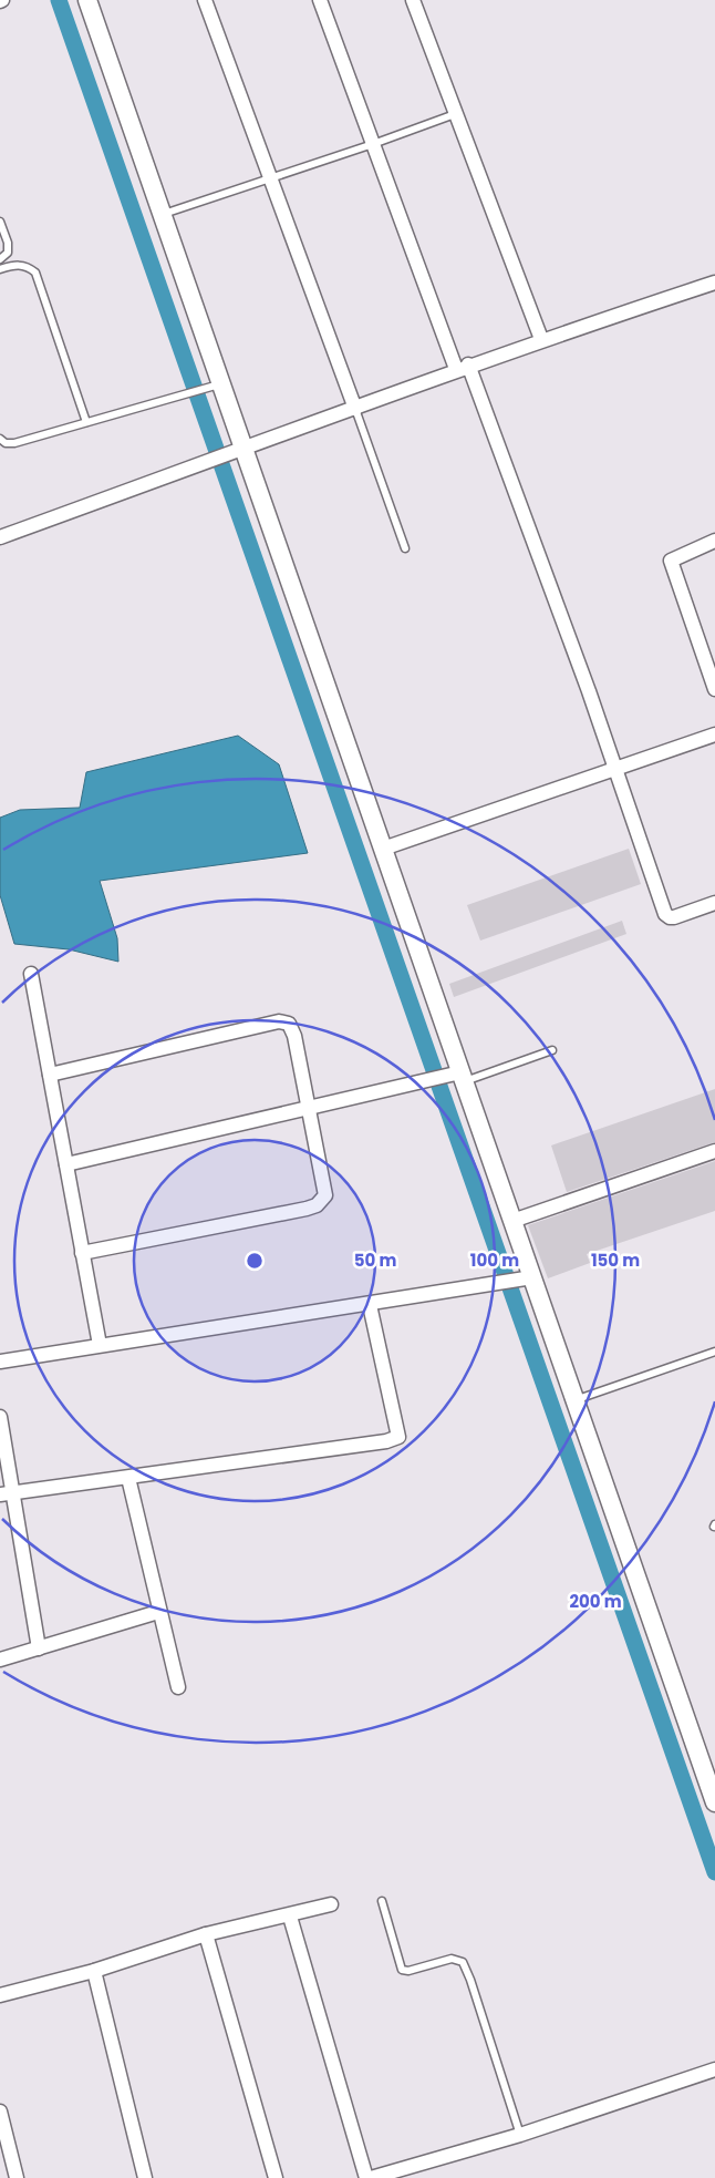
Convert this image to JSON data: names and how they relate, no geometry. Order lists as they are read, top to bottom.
{
  "rings": [
    "50 m",
    "100 m",
    "150 m",
    "200 m"
  ]
}
